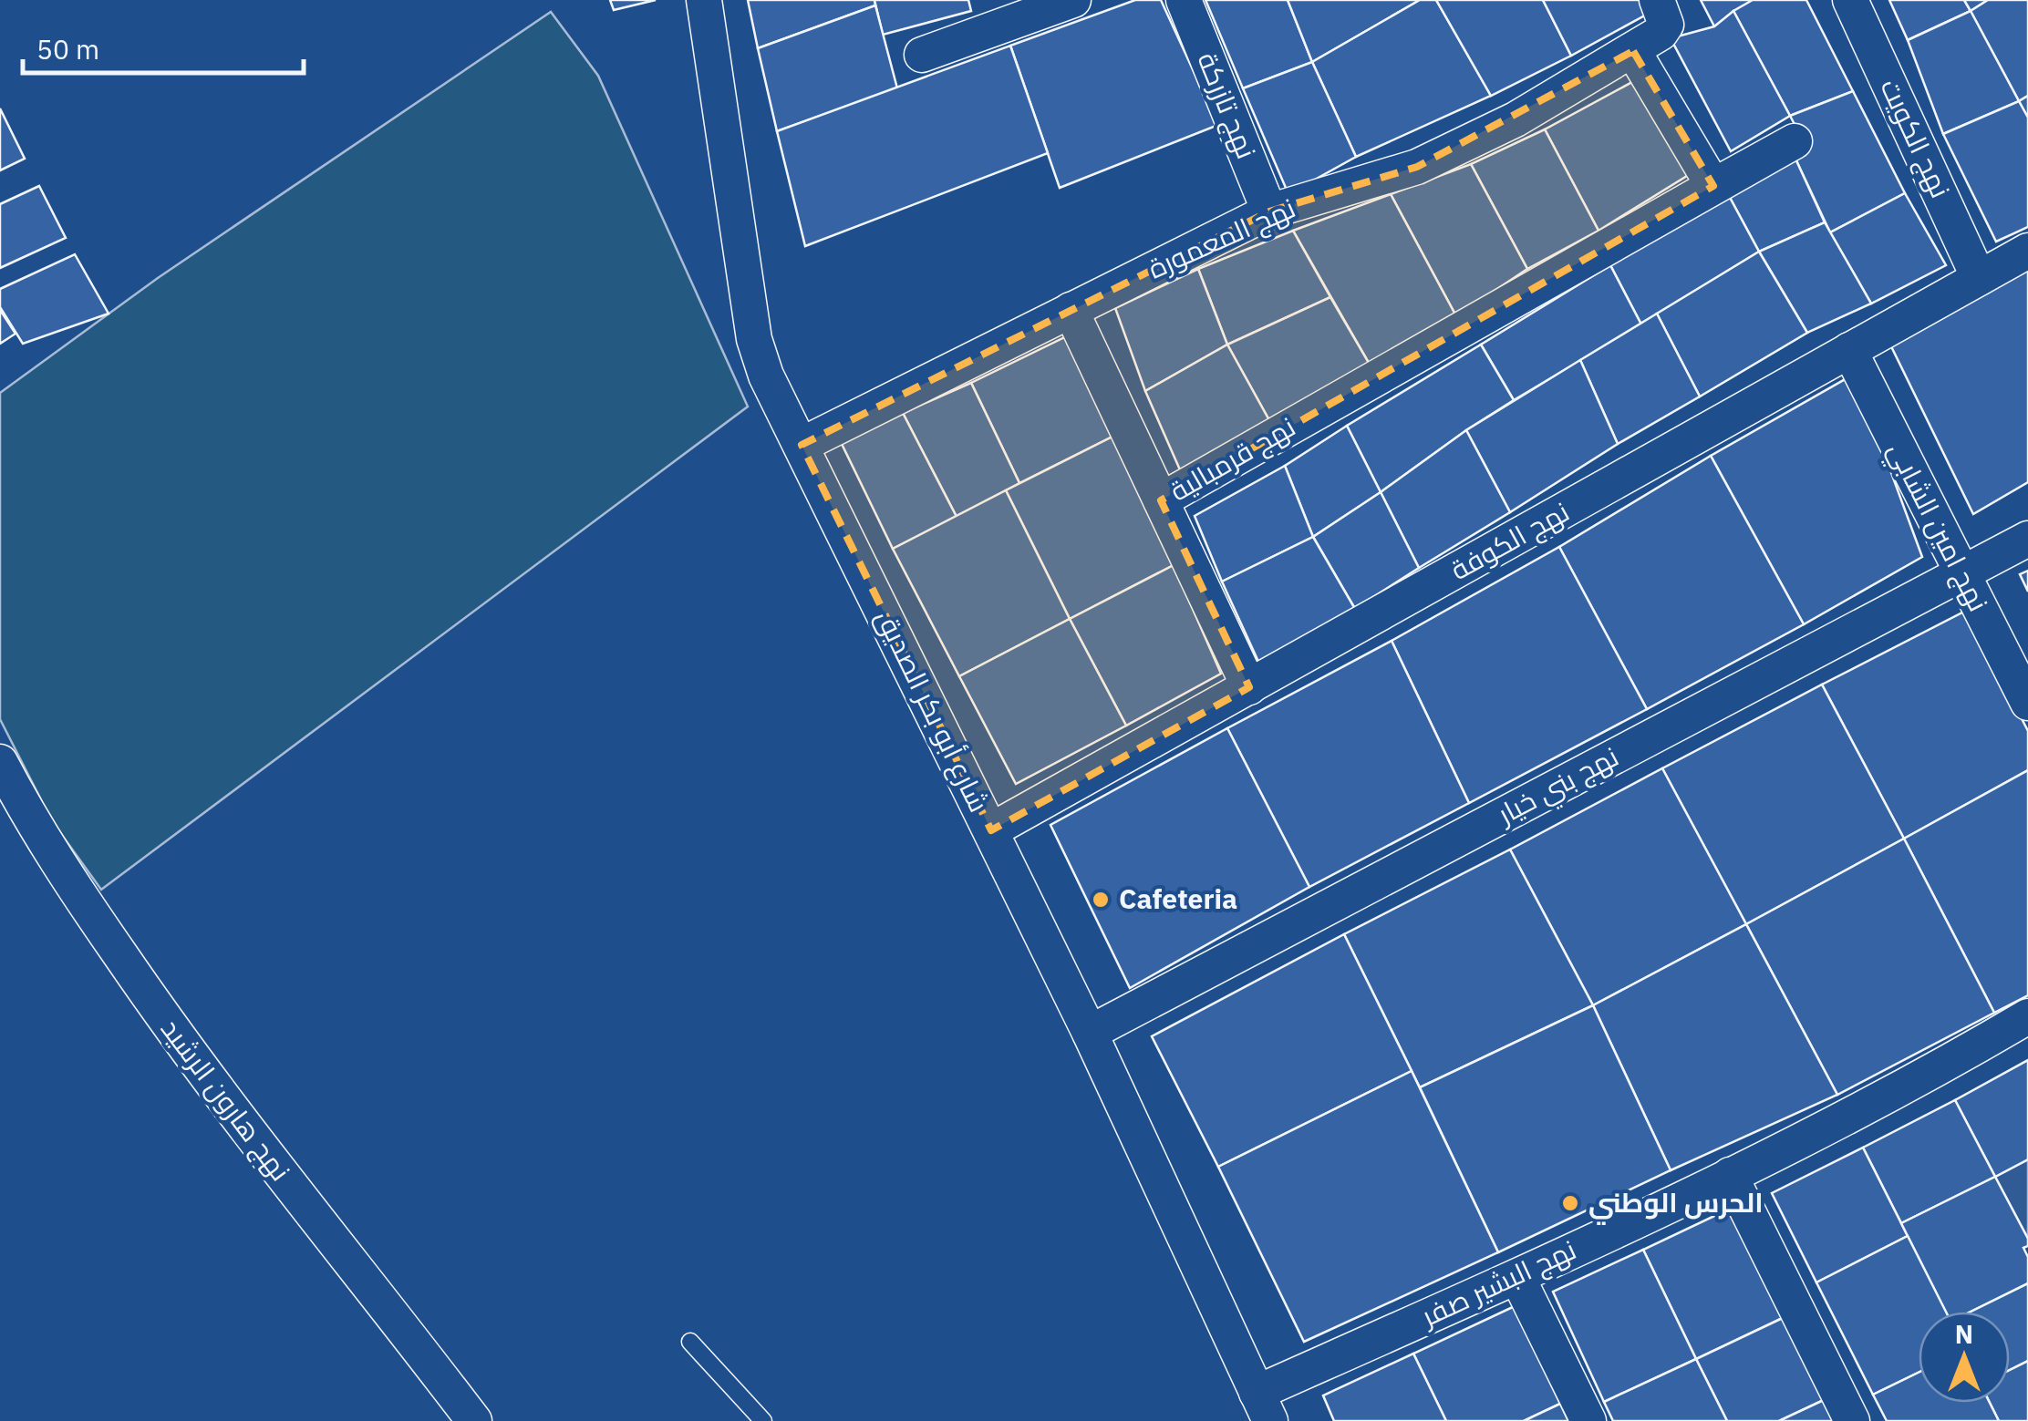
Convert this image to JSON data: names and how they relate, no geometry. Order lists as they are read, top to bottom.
{
  "streets": {
    "street": [
      "نهج تازركة",
      "نهج الكويت",
      "نهج المعمورة",
      "نهج قرمبالية",
      "نهج امين الشابي",
      "نهج الكوفة",
      "شارع أبو بكر الصديق",
      "نهج بني خيار",
      "نهج هارون الرشيد",
      "نهج البشير صفر"
    ]
  },
  "crossings": [
    ["نهج تازركة", "نهج المعمورة"],
    ["نهج الكويت", "نهج الكوفة"],
    ["نهج المعمورة", "شارع أبو بكر الصديق"],
    ["نهج امين الشابي", "نهج الكوفة"],
    ["نهج امين الشابي", "نهج بني خيار"],
    ["نهج الكوفة", "شارع أبو بكر الصديق"],
    ["شارع أبو بكر الصديق", "نهج بني خيار"],
    ["شارع أبو بكر الصديق", "نهج البشير صفر"]
  ],
  "places": ["Cafeteria", "الحرس الوطني"],
  "scale_bar": "50 m",
  "north": "top"
}
